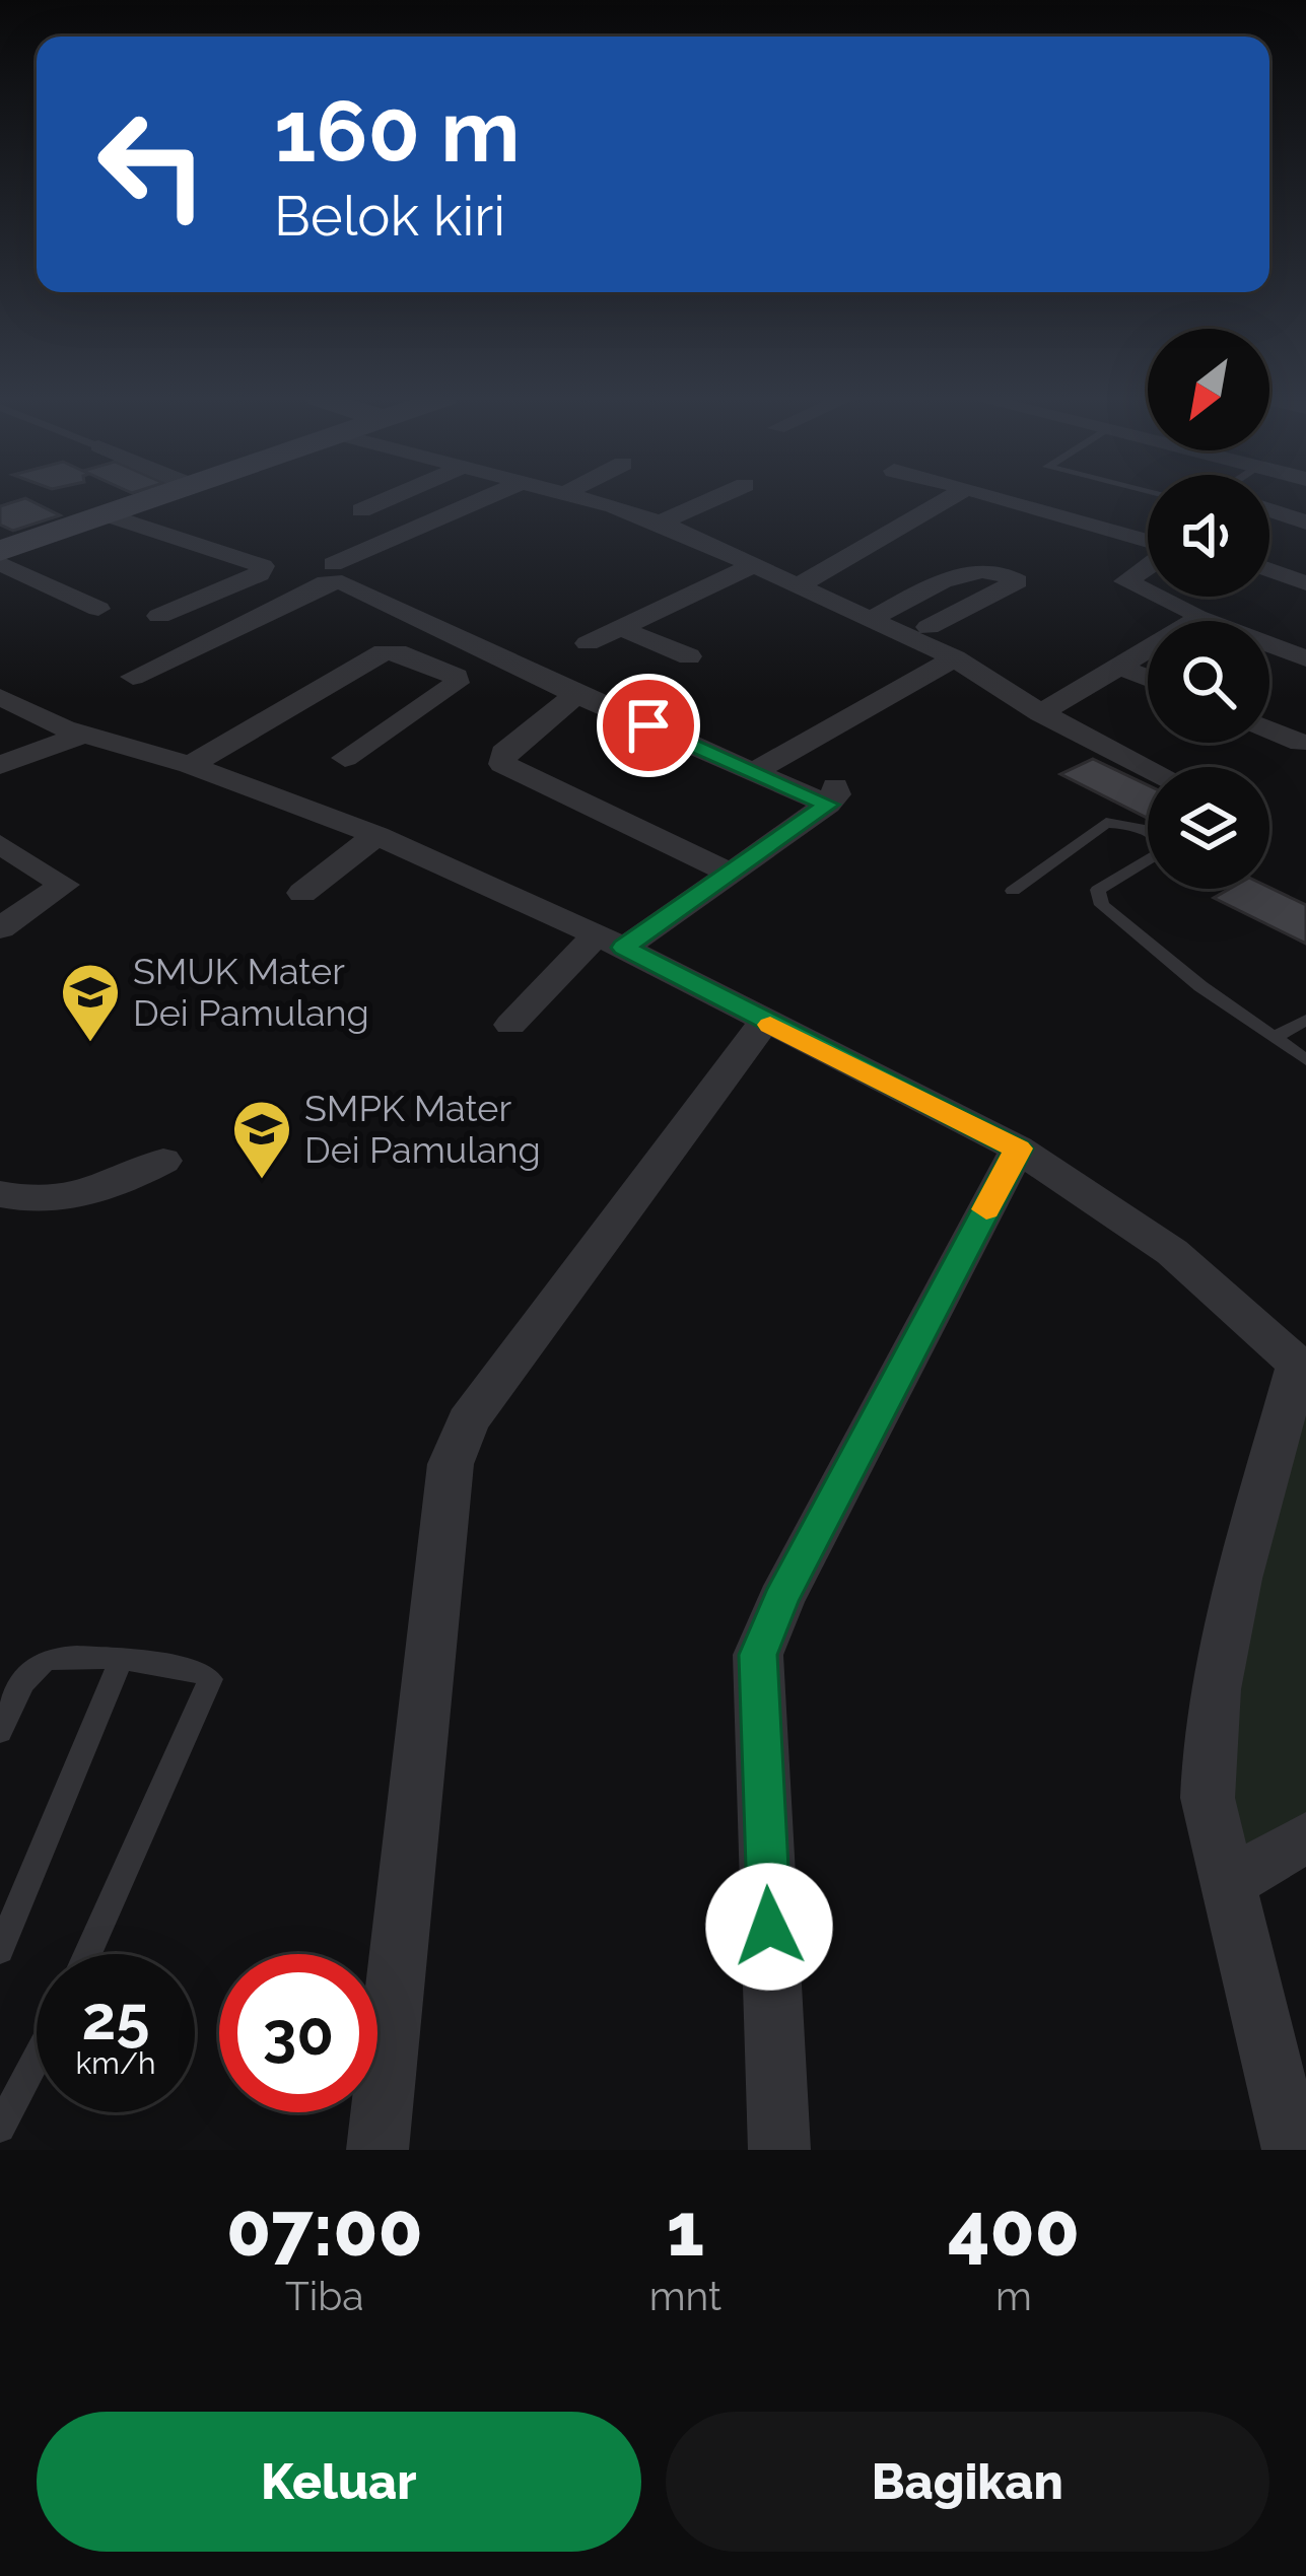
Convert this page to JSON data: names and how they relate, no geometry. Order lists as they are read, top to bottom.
{
  "places": {
    "school or university": ["SMUK Mater Dei Pamulang", "SMPK Mater Dei Pamulang"]
  },
  "north": "bottom left",
  "page": {
    "turn": ["160 m", "Belok kiri"],
    "speed": "25 km/h",
    "limit": "30",
    "eta": [
      "07:00",
      "Tiba",
      "1",
      "mnt",
      "400",
      "m"
    ],
    "buttons": ["Keluar", "Bagikan"]
  }
}
